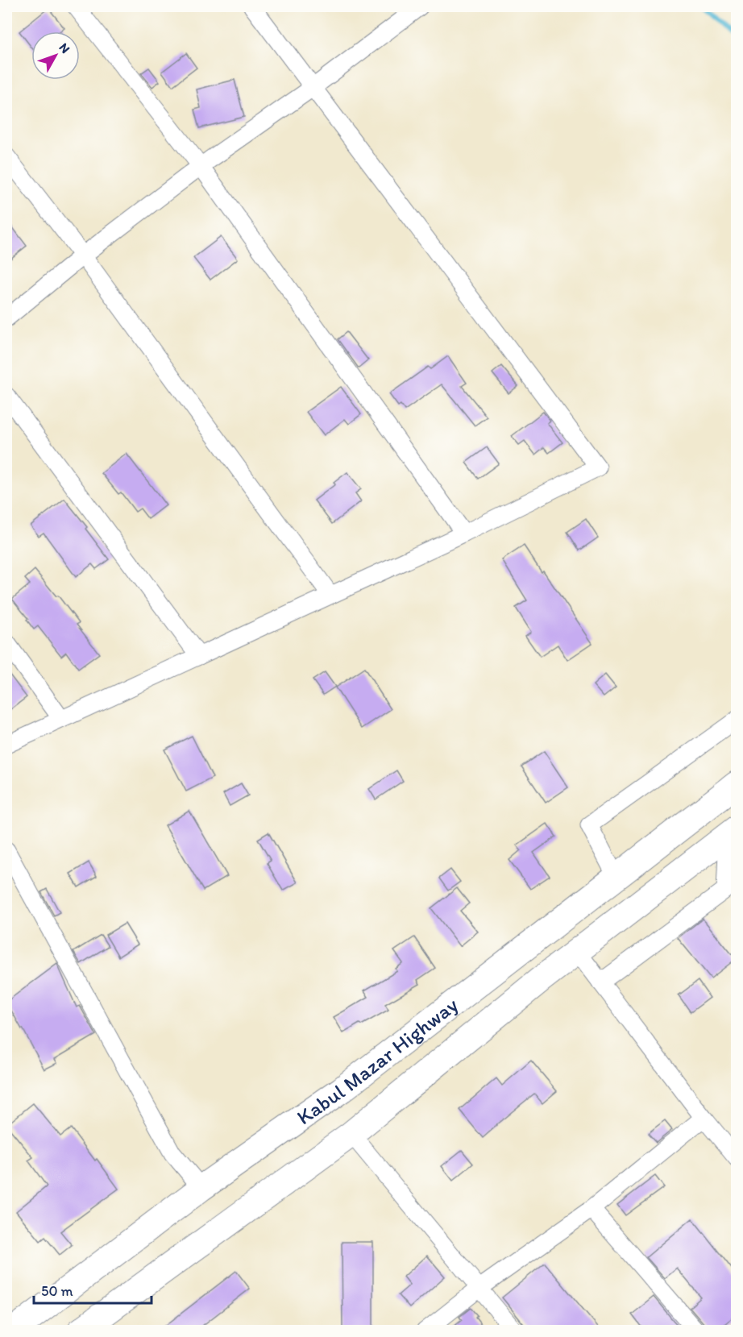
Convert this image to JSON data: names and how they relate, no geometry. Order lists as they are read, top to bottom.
{
  "streets": {
    "highway": ["Kabul Mazar Highway"]
  },
  "scale_bar": "50 m",
  "north": "top right"
}
